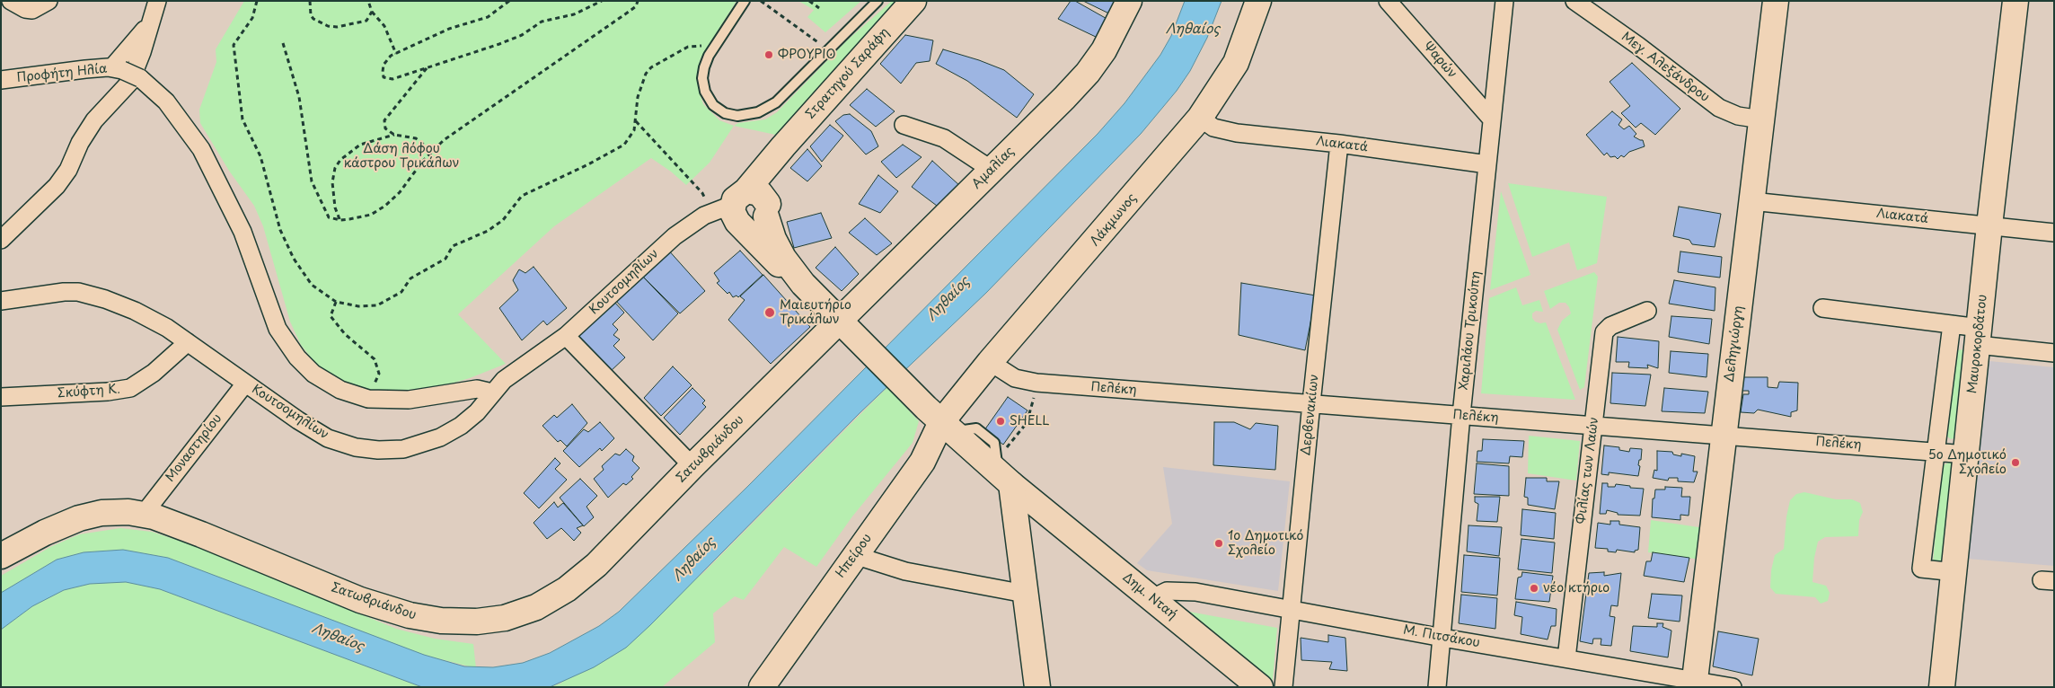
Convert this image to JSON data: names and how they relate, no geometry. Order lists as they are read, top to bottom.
{
  "streets": {
    "street": [
      "Ψαρών",
      "Μεγ. Αλεξάνδρου",
      "Προφήτη Ηλία",
      "Στρατηγού Σαράφη",
      "Λιακατά",
      "Αμαλίας",
      "Λάκμωνος",
      "Κουτσομηλίων",
      "Χαριλάου Τρικούπη",
      "Δεληγιώργη",
      "Μαυροκορδάτου",
      "Πελέκη",
      "Σκύφτη Κ.",
      "Δερβενακίων",
      "Μοναστηρίου",
      "Σατωβριάνδου",
      "Φιλίας των Λαών",
      "Ηπείρου",
      "Δημ. Νταή",
      "Μ. Πιτσάκου"
    ]
  },
  "crossings": [
    ["Ψαρών", "Χαριλάου Τρικούπη"],
    ["Μεγ. Αλεξάνδρου", "Δεληγιώργη"],
    ["Λιακατά", "Λάκμωνος"],
    ["Λιακατά", "Χαριλάου Τρικούπη"],
    ["Λιακατά", "Δεληγιώργη"],
    ["Λιακατά", "Μαυροκορδάτου"],
    ["Λιακατά", "Δερβενακίων"],
    ["Αμαλίας", "Σατωβριάνδου"],
    ["Λάκμωνος", "Πελέκη"],
    ["Λάκμωνος", "Ηπείρου"],
    ["Κουτσομηλίων", "Σκύφτη Κ."],
    ["Κουτσομηλίων", "Μοναστηρίου"],
    ["Χαριλάου Τρικούπη", "Πελέκη"],
    ["Χαριλάου Τρικούπη", "Μ. Πιτσάκου"],
    ["Δεληγιώργη", "Πελέκη"],
    ["Δεληγιώργη", "Μ. Πιτσάκου"],
    ["Μαυροκορδάτου", "Πελέκη"],
    ["Πελέκη", "Δερβενακίων"],
    ["Πελέκη", "Φιλίας των Λαών"],
    ["Δερβενακίων", "Μ. Πιτσάκου"],
    ["Μοναστηρίου", "Σατωβριάνδου"],
    ["Φιλίας των Λαών", "Μ. Πιτσάκου"],
    ["Δημ. Νταή", "Μ. Πιτσάκου"]
  ],
  "water": ["Ληθαίος"],
  "parks": ["Δάση λόφου κάστρου Τρικάλων"],
  "places": [
    "ΦΡΟΥΡΙΟ",
    "Μαιευτήριο Τρικάλων",
    "SHELL",
    "5ο Δημοτικό Σχολείο",
    "1ο Δημοτικό Σχολείο",
    "νέο κτήριο"
  ]
}
